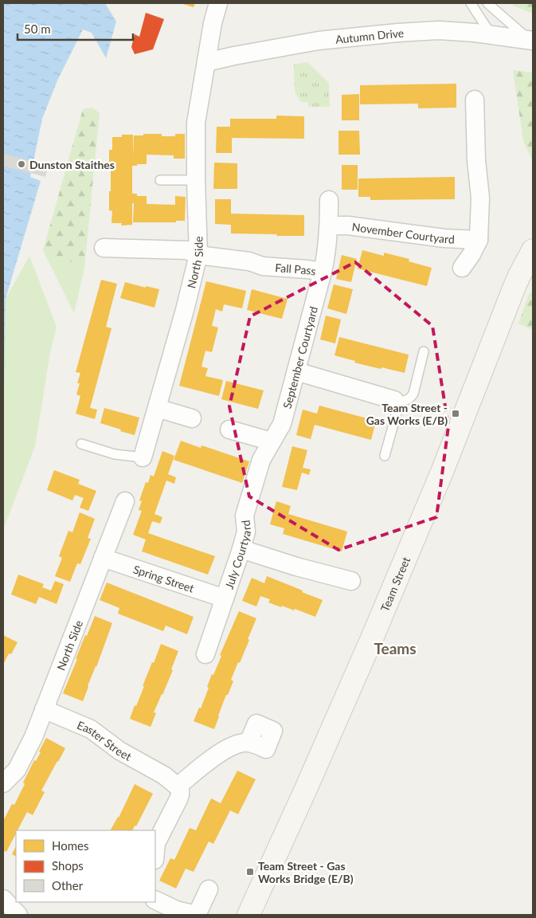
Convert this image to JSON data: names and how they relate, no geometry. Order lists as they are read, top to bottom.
{
  "streets": {
    "street": [
      "Autumn Drive",
      "November Courtyard",
      "North Side",
      "Fall Pass",
      "September Courtyard",
      "July Courtyard",
      "Spring Street",
      "Team Street",
      "Easter Street"
    ]
  },
  "crossings": [
    ["Autumn Drive", "North Side"],
    ["November Courtyard", "Fall Pass"],
    ["North Side", "Fall Pass"],
    ["North Side", "Spring Street"],
    ["North Side", "Easter Street"],
    ["Fall Pass", "September Courtyard"],
    ["September Courtyard", "July Courtyard"],
    ["July Courtyard", "Spring Street"]
  ],
  "districts": ["Teams"],
  "places": {
    "other": ["Dunston Staithes"],
    "transit": ["Team Street - Gas Works (E/B)", "Team Street - Gas Works Bridge (E/B)"]
  },
  "legend": ["Homes", "Shops", "Other"],
  "scale_bar": "50 m"
}
